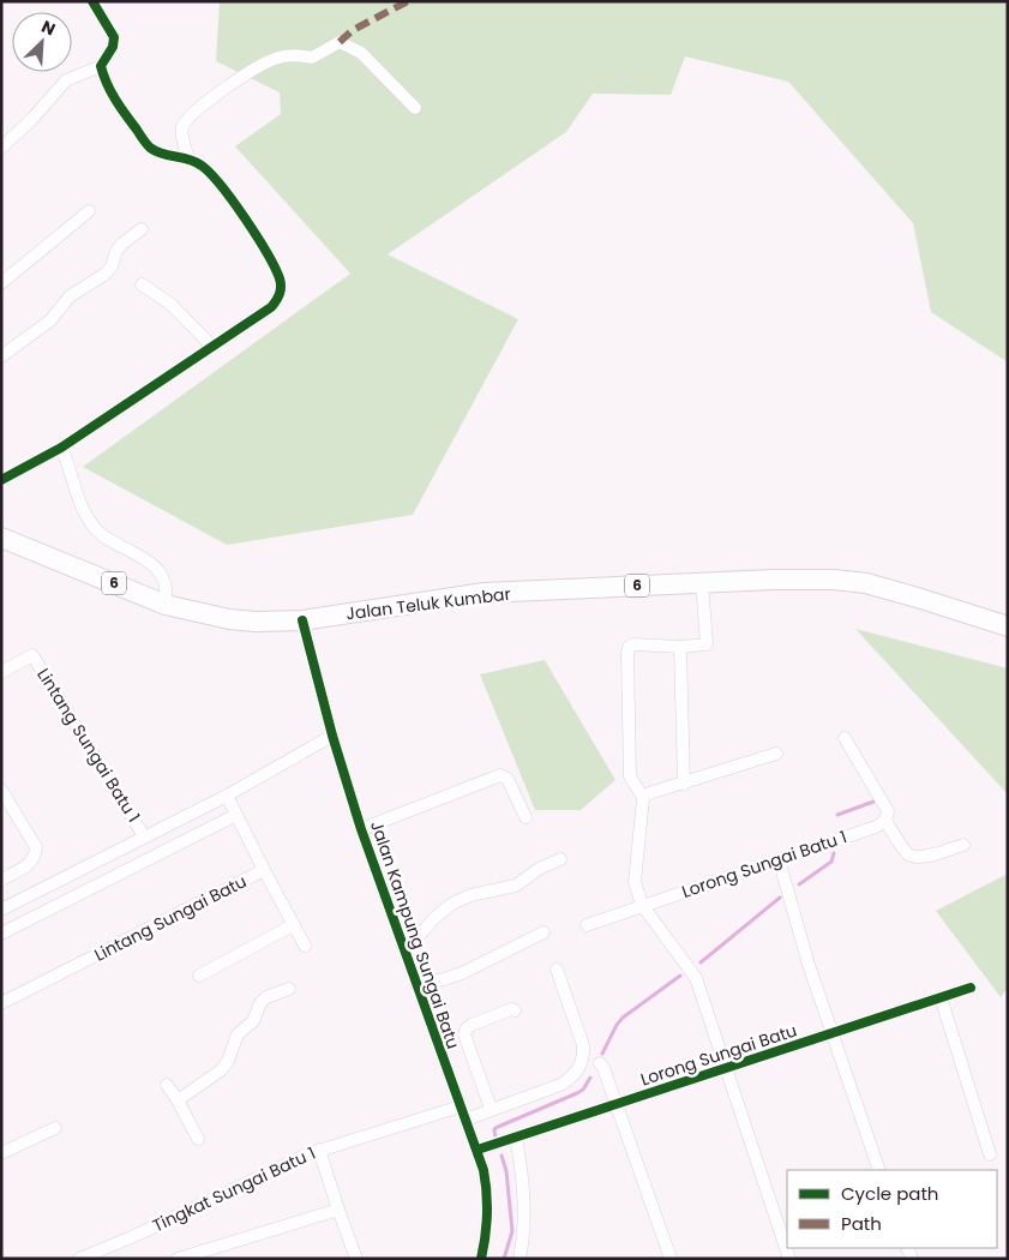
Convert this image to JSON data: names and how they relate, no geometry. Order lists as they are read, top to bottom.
{
  "streets": {
    "main road": ["6", "Jalan Teluk Kumbar"],
    "street": [
      "Lintang Sungai Batu 1",
      "Lorong Sungai Batu 1",
      "Lintang Sungai Batu",
      "Jalan Kampung Sungai Batu",
      "Lorong Sungai Batu",
      "Tingkat Sungai Batu 1"
    ]
  },
  "crossings": [
    ["Jalan Teluk Kumbar", "Jalan Kampung Sungai Batu"],
    ["Jalan Kampung Sungai Batu", "Lorong Sungai Batu"],
    ["Jalan Kampung Sungai Batu", "Tingkat Sungai Batu 1"]
  ],
  "legend": ["Cycle path", "Path"],
  "north": "top right"
}
